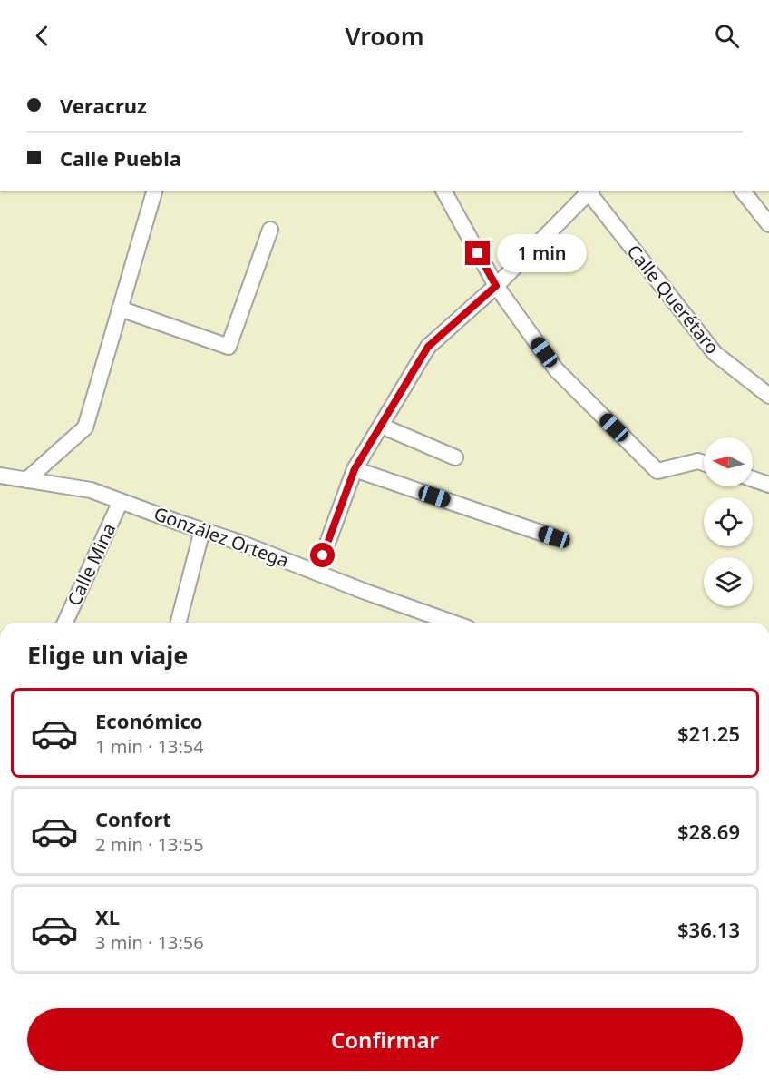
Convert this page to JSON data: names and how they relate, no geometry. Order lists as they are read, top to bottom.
{
  "streets": {
    "street": ["Calle Querétaro", "González Ortega", "Calle Mina"]
  },
  "crossings": [
    ["González Ortega", "Calle Mina"]
  ],
  "north": "left",
  "page": {
    "header": "Vroom",
    "banner": ["Veracruz", "Calle Puebla"],
    "bubble": "1 min",
    "heading": "Elige un viaje",
    "list": [
      {
        "name": "Económico",
        "note": "1 min · 13:54",
        "value": "$21.25"
      },
      {
        "name": "Confort",
        "note": "2 min · 13:55",
        "value": "$28.69"
      },
      {
        "name": "XL",
        "note": "3 min · 13:56",
        "value": "$36.13"
      }
    ],
    "buttons": "Confirmar"
  }
}
